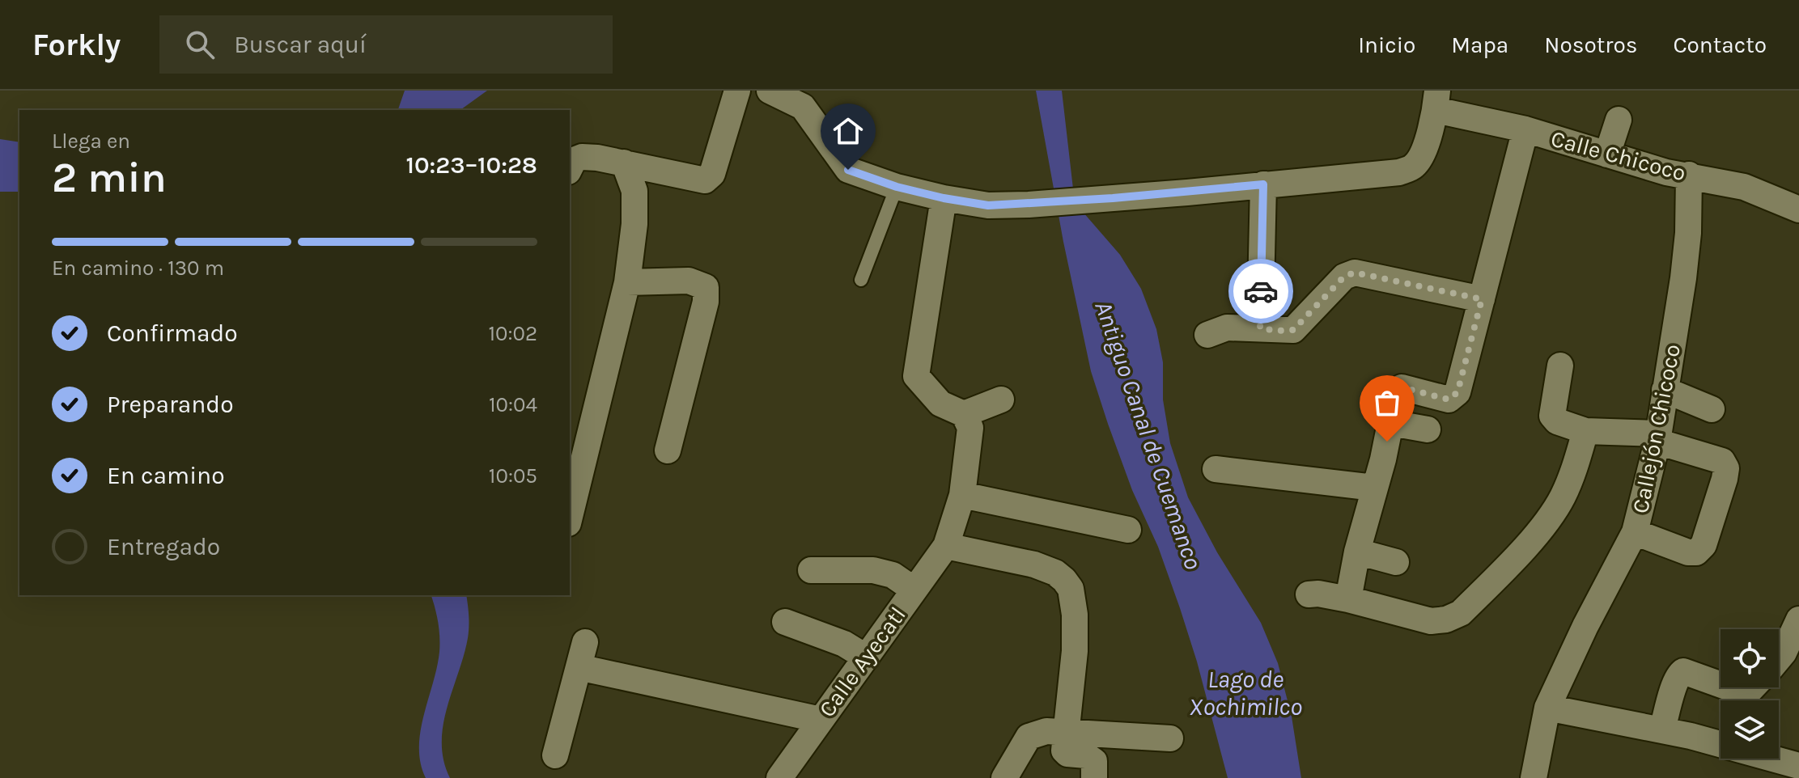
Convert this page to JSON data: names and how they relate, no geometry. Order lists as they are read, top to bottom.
{
  "streets": {
    "street": ["Calle Chicoco", "Callejón Chicoco", "Calle Ayecatl"]
  },
  "crossings": [
    ["Calle Chicoco", "Callejón Chicoco"]
  ],
  "water": ["Antiguo Canal de Cuemanco", "Lago de Xochimilco"],
  "page": {
    "header": "Forkly",
    "search": "Buscar aquí",
    "nav": [
      "Inicio",
      "Mapa",
      "Nosotros",
      "Contacto"
    ],
    "heading": ["2 min", "Llega en", "10:23–10:28"],
    "bar": "En camino · 130 m",
    "list": [
      ["Confirmado", "10:02"],
      ["Preparando", "10:04"],
      ["En camino", "10:05"],
      "Entregado"
    ]
  }
}
